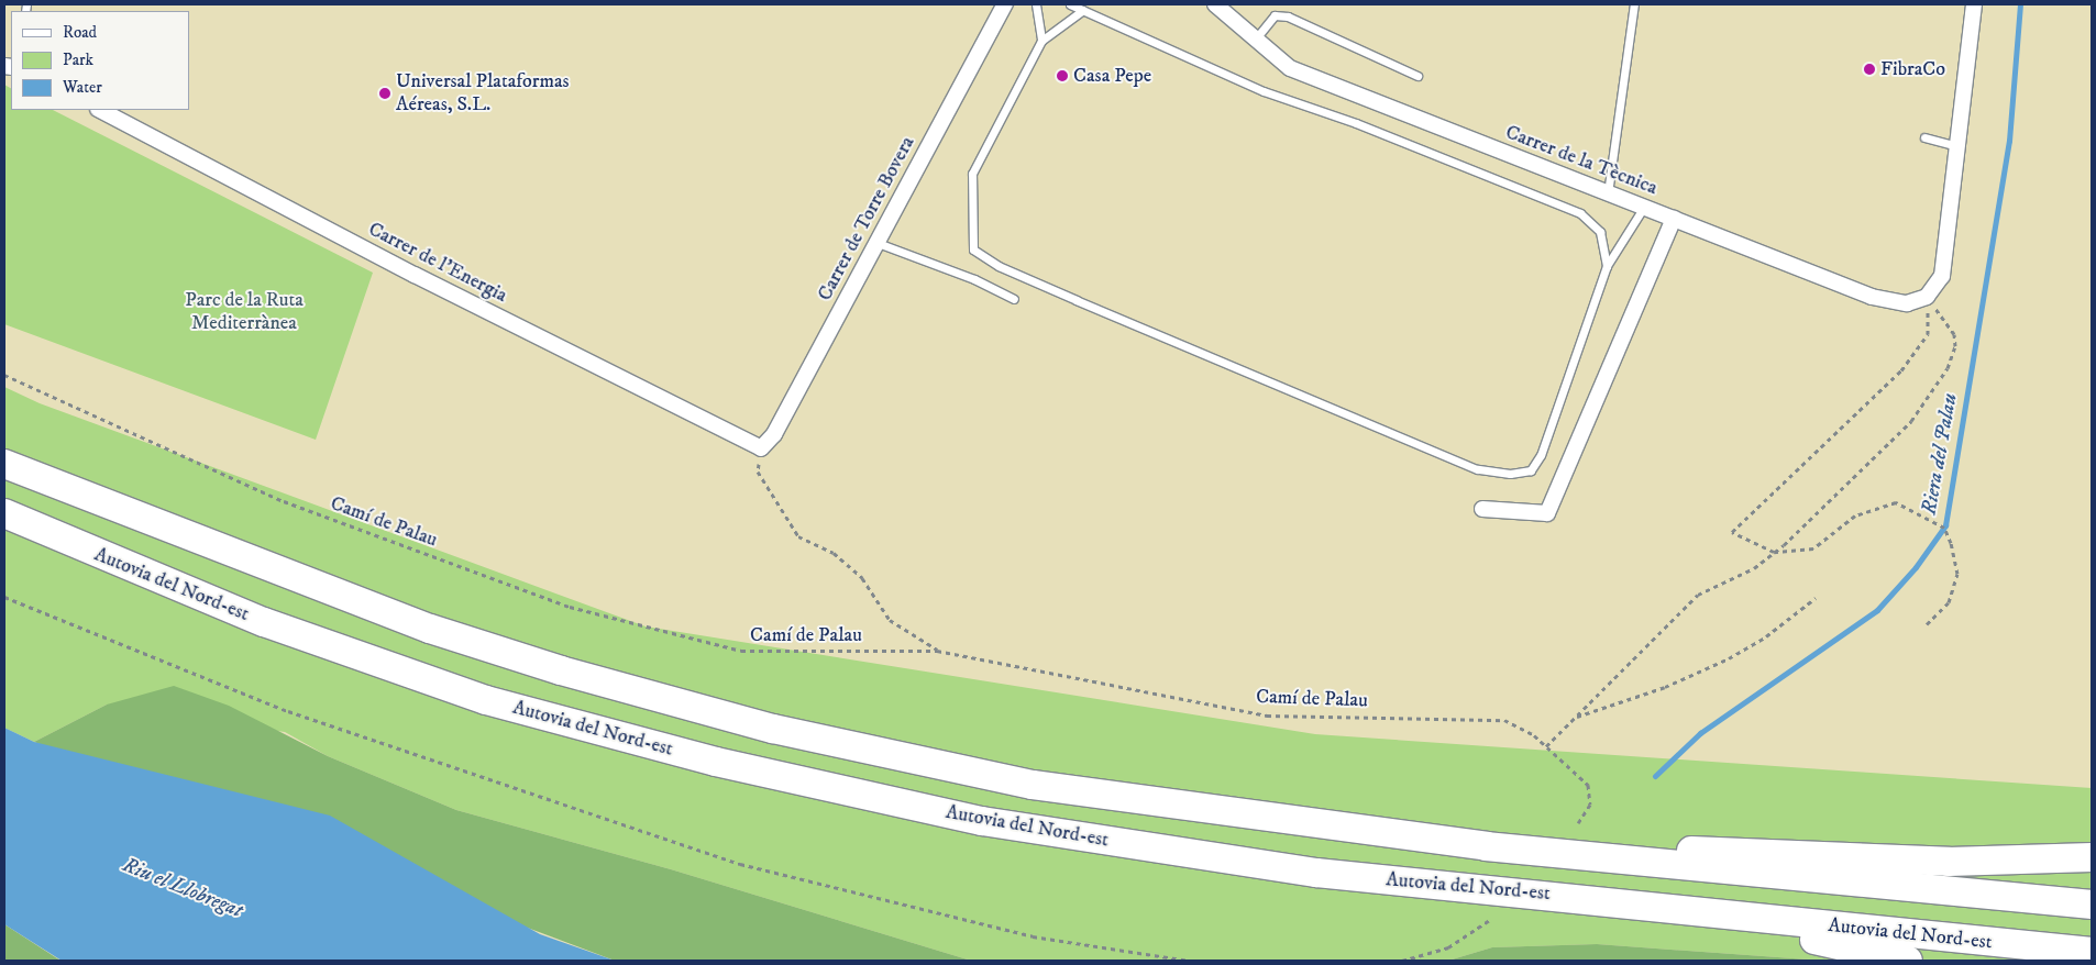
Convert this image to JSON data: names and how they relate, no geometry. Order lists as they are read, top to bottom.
{
  "streets": {
    "highway": ["Autovia del Nord-est"],
    "street": ["Carrer de la Tècnica", "Carrer de Torre Bovera", "Carrer de l'Energia"],
    "path": ["Camí de Palau"]
  },
  "crossings": [
    ["Carrer de Torre Bovera", "Carrer de l'Energia"]
  ],
  "water": ["Riera del Palau", "Riu el Llobregat"],
  "parks": ["Parc de la Ruta Mediterrànea"],
  "places": ["FibraCo", "Casa Pepe", "Universal Plataformas Aéreas, S.L."],
  "legend": ["Road", "Park", "Water"]
}
